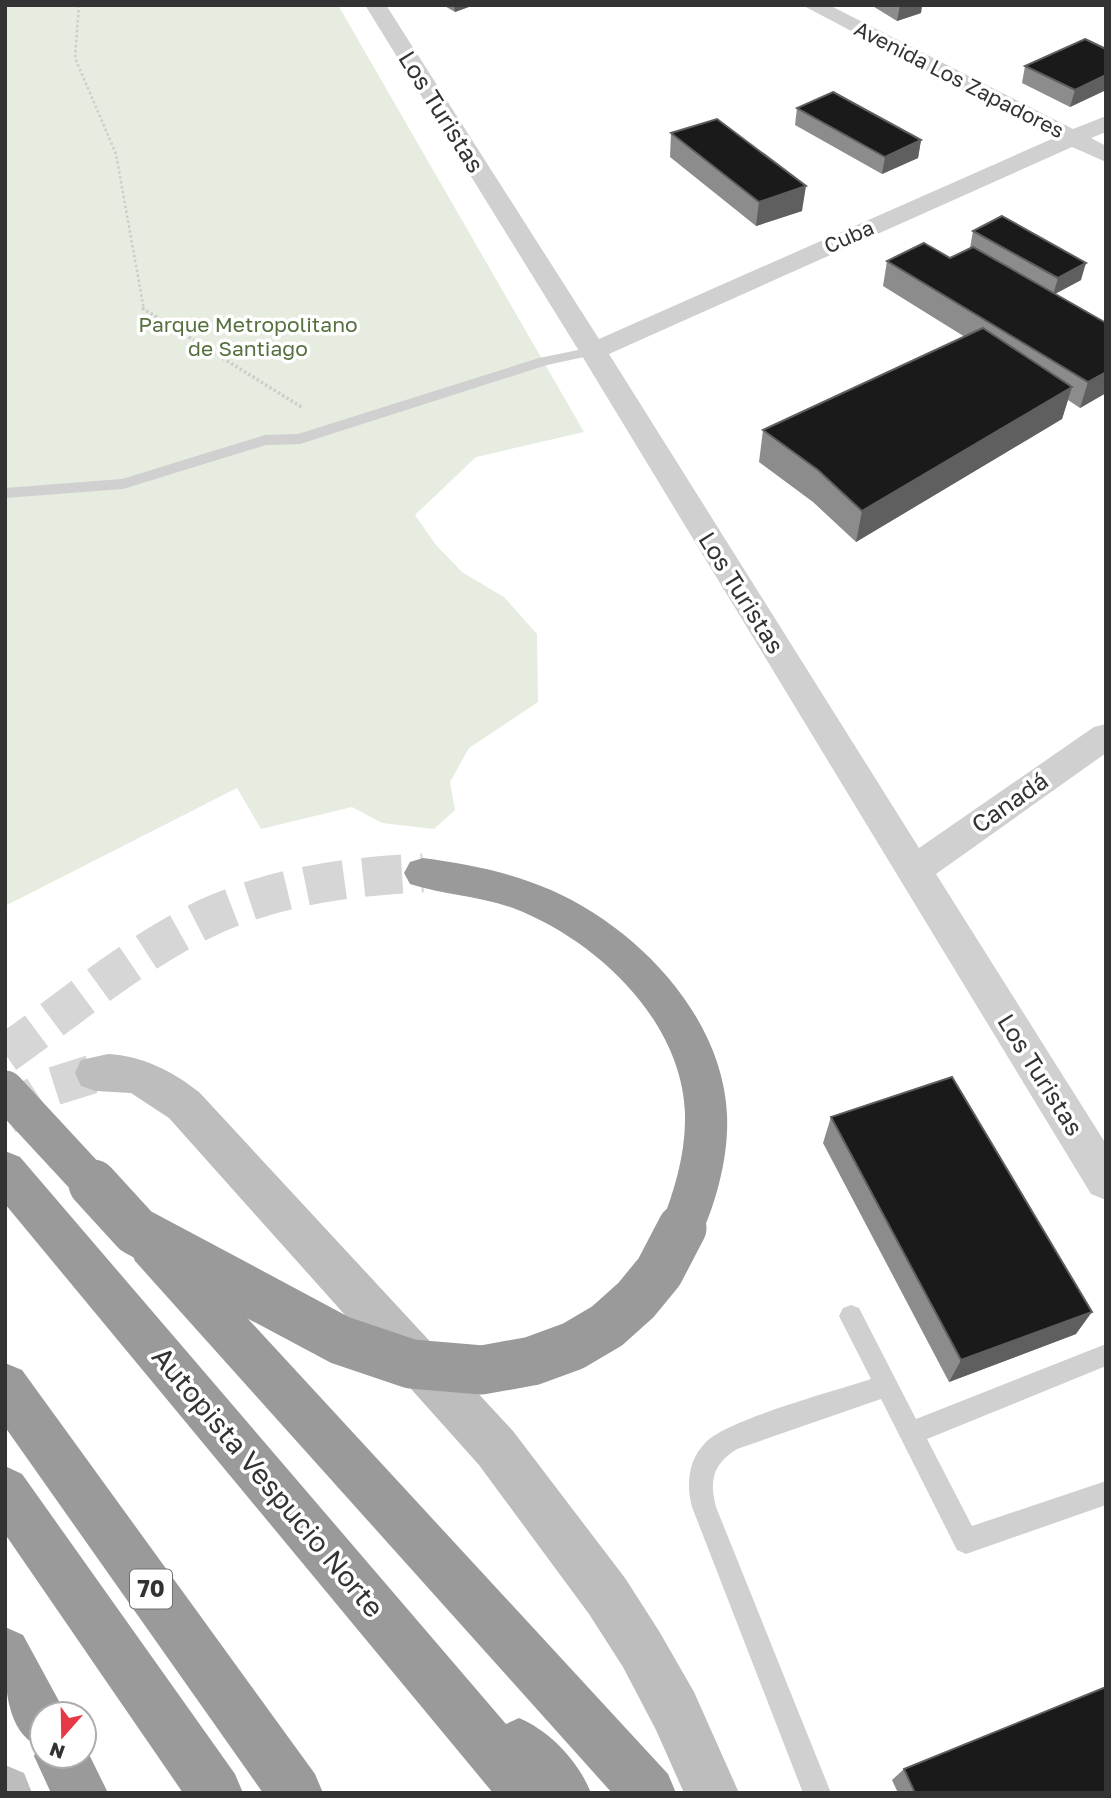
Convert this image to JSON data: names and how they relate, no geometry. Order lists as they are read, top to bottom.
{
  "streets": {
    "highway": ["Autopista Vespucio Norte", "70"],
    "street": [
      "Avenida Los Zapadores",
      "Los Turistas",
      "Cuba",
      "Canadá"
    ]
  },
  "crossings": [
    ["Avenida Los Zapadores", "Cuba"],
    ["Los Turistas", "Cuba"],
    ["Los Turistas", "Canadá"]
  ],
  "parks": ["Parque Metropolitano de Santiago"],
  "north": "bottom"
}
